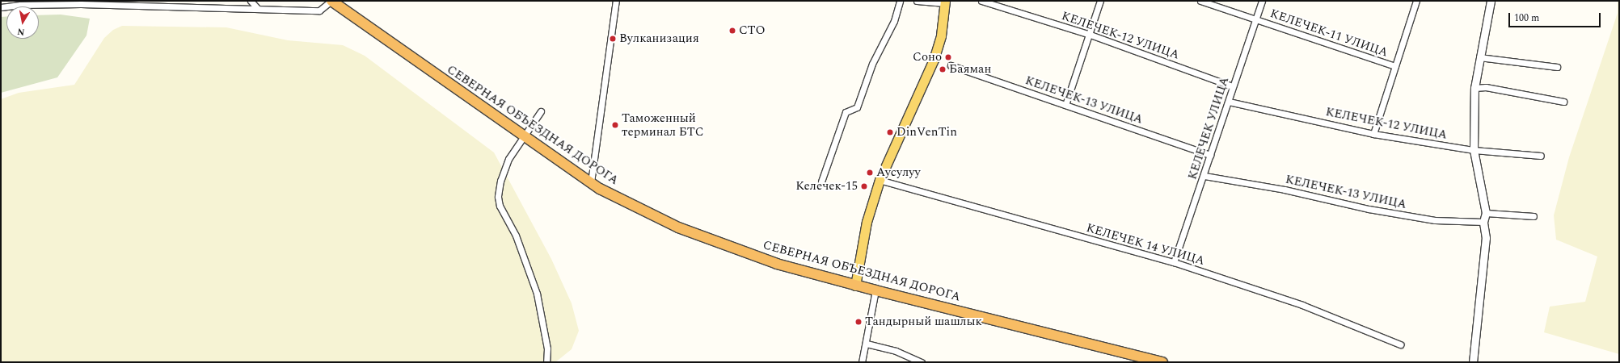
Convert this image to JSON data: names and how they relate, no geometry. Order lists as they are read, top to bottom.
{
  "streets": {
    "highway": ["СЕВЕРНАЯ ОБЪЕЗДНАЯ ДОРОГА"],
    "street": [
      "КЕЛЕЧЕК-11 УЛИЦА",
      "КЕЛЕЧЕК-12 УЛИЦА",
      "КЕЛЕЧЕК-13 УЛИЦА",
      "КЕЛЕЧЕК УЛИЦА",
      "КЕЛЕЧЕК 14 УЛИЦА"
    ]
  },
  "crossings": [
    ["КЕЛЕЧЕК-11 УЛИЦА", "КЕЛЕЧЕК УЛИЦА"],
    ["КЕЛЕЧЕК-12 УЛИЦА", "КЕЛЕЧЕК УЛИЦА"],
    ["КЕЛЕЧЕК-13 УЛИЦА", "КЕЛЕЧЕК УЛИЦА"],
    ["КЕЛЕЧЕК УЛИЦА", "КЕЛЕЧЕК 14 УЛИЦА"]
  ],
  "places": [
    "СТО",
    "Вулканизация",
    "Соно",
    "Баяман",
    "Таможенный терминал БТС",
    "DinVenTin",
    "Аусулуу",
    "Келечек-15",
    "Тандырный шашлык"
  ],
  "scale_bar": "100 m",
  "north": "bottom"
}
